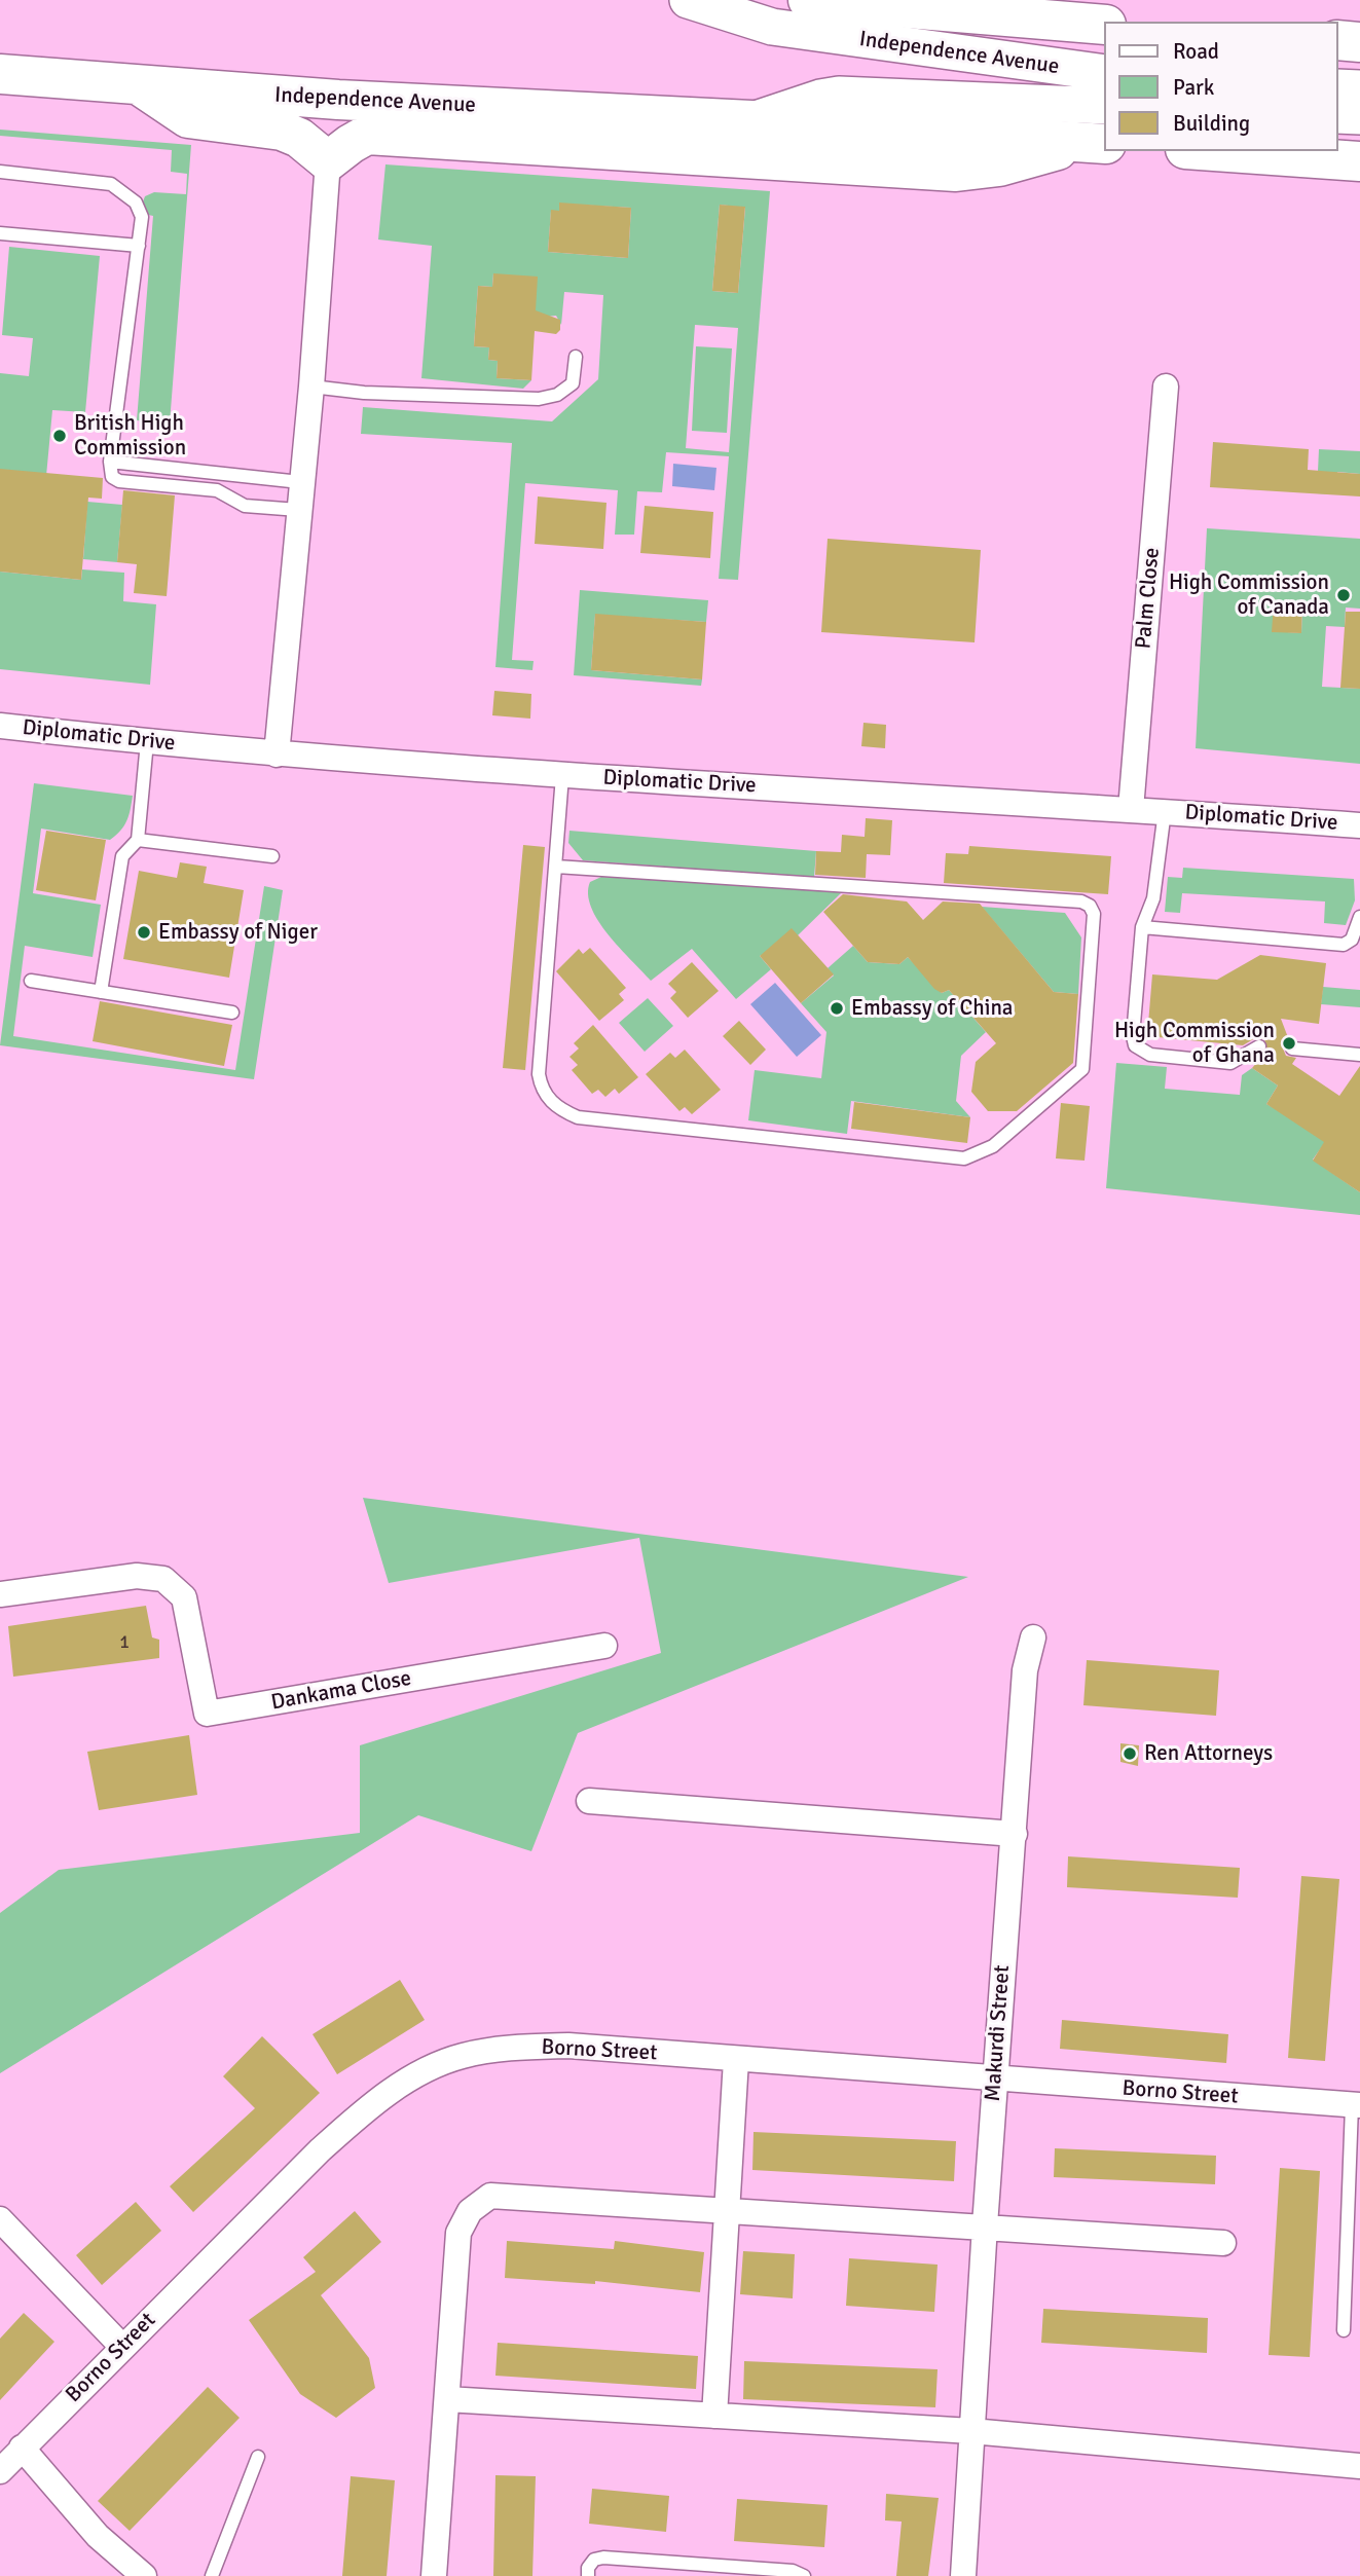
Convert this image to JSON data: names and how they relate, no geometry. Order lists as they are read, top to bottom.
{
  "streets": {
    "main road": ["Independence Avenue"],
    "street": [
      "Palm Close",
      "Diplomatic Drive",
      "Dankama Close",
      "Makurdi Street",
      "Borno Street"
    ]
  },
  "crossings": [
    ["Palm Close", "Diplomatic Drive"],
    ["Makurdi Street", "Borno Street"]
  ],
  "places": [
    "British High Commission",
    "High Commission of Canada",
    "Embassy of Niger",
    "Embassy of China",
    "High Commission of Ghana",
    "Ren Attorneys"
  ],
  "house_numbers": ["1"],
  "legend": ["Road", "Park", "Building"]
}
